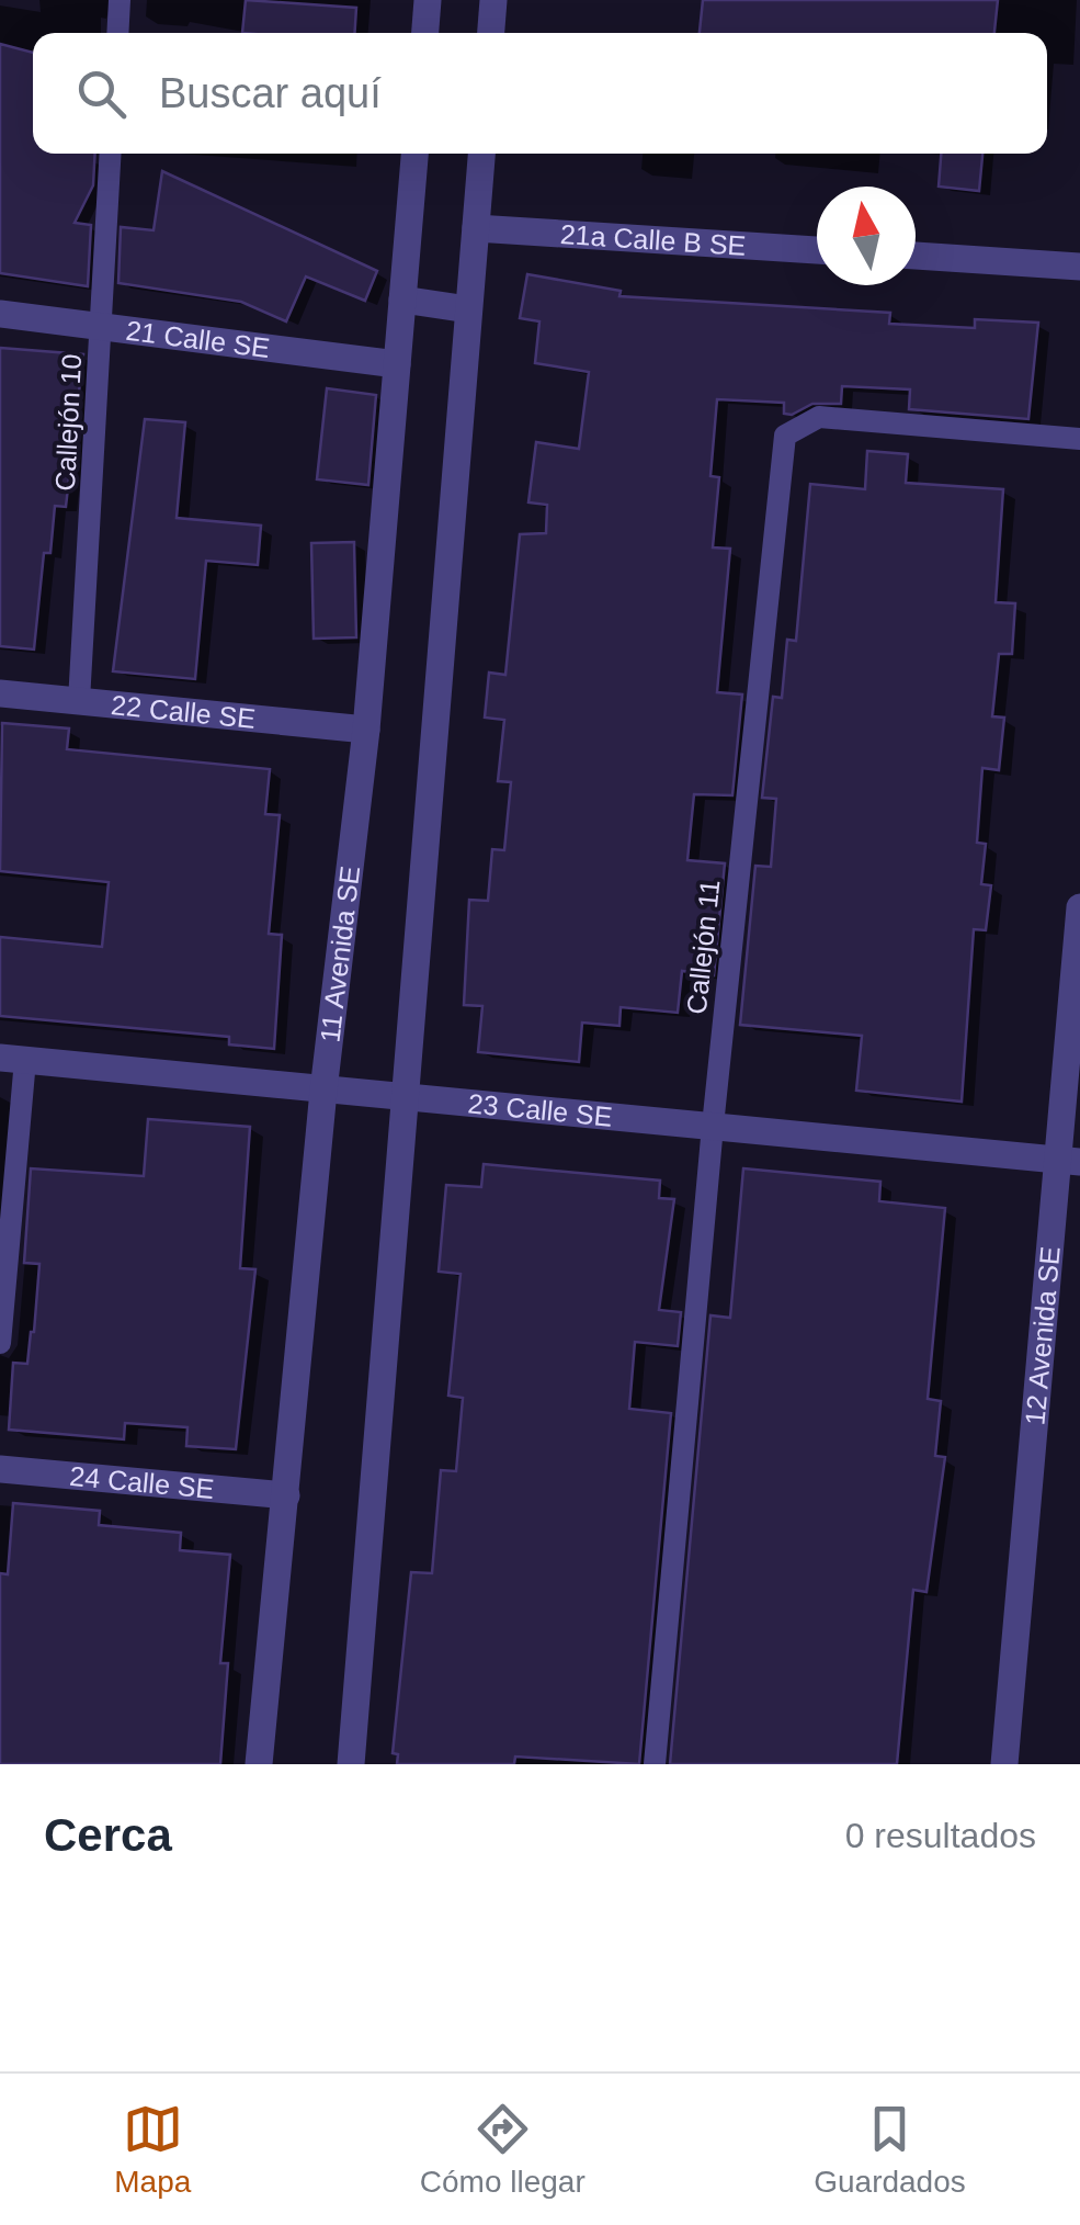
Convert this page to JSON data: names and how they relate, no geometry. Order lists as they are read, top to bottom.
{
  "streets": {
    "street": [
      "21a Calle B SE",
      "21 Calle SE",
      "22 Calle SE",
      "11 Avenida SE",
      "23 Calle SE",
      "12 Avenida SE",
      "24 Calle SE"
    ],
    "lane": ["Callejón 10", "Callejón 11"]
  },
  "crossings": [
    ["21 Calle SE", "Callejón 10"],
    ["21 Calle SE", "11 Avenida SE"],
    ["Callejón 10", "22 Calle SE"],
    ["22 Calle SE", "11 Avenida SE"],
    ["Callejón 11", "23 Calle SE"],
    ["11 Avenida SE", "23 Calle SE"],
    ["11 Avenida SE", "24 Calle SE"],
    ["23 Calle SE", "12 Avenida SE"]
  ],
  "north": "top",
  "page": {
    "search": "Buscar aquí",
    "heading": ["Cerca", "0 resultados"],
    "nav": ["Mapa", "Cómo llegar", "Guardados"]
  }
}
